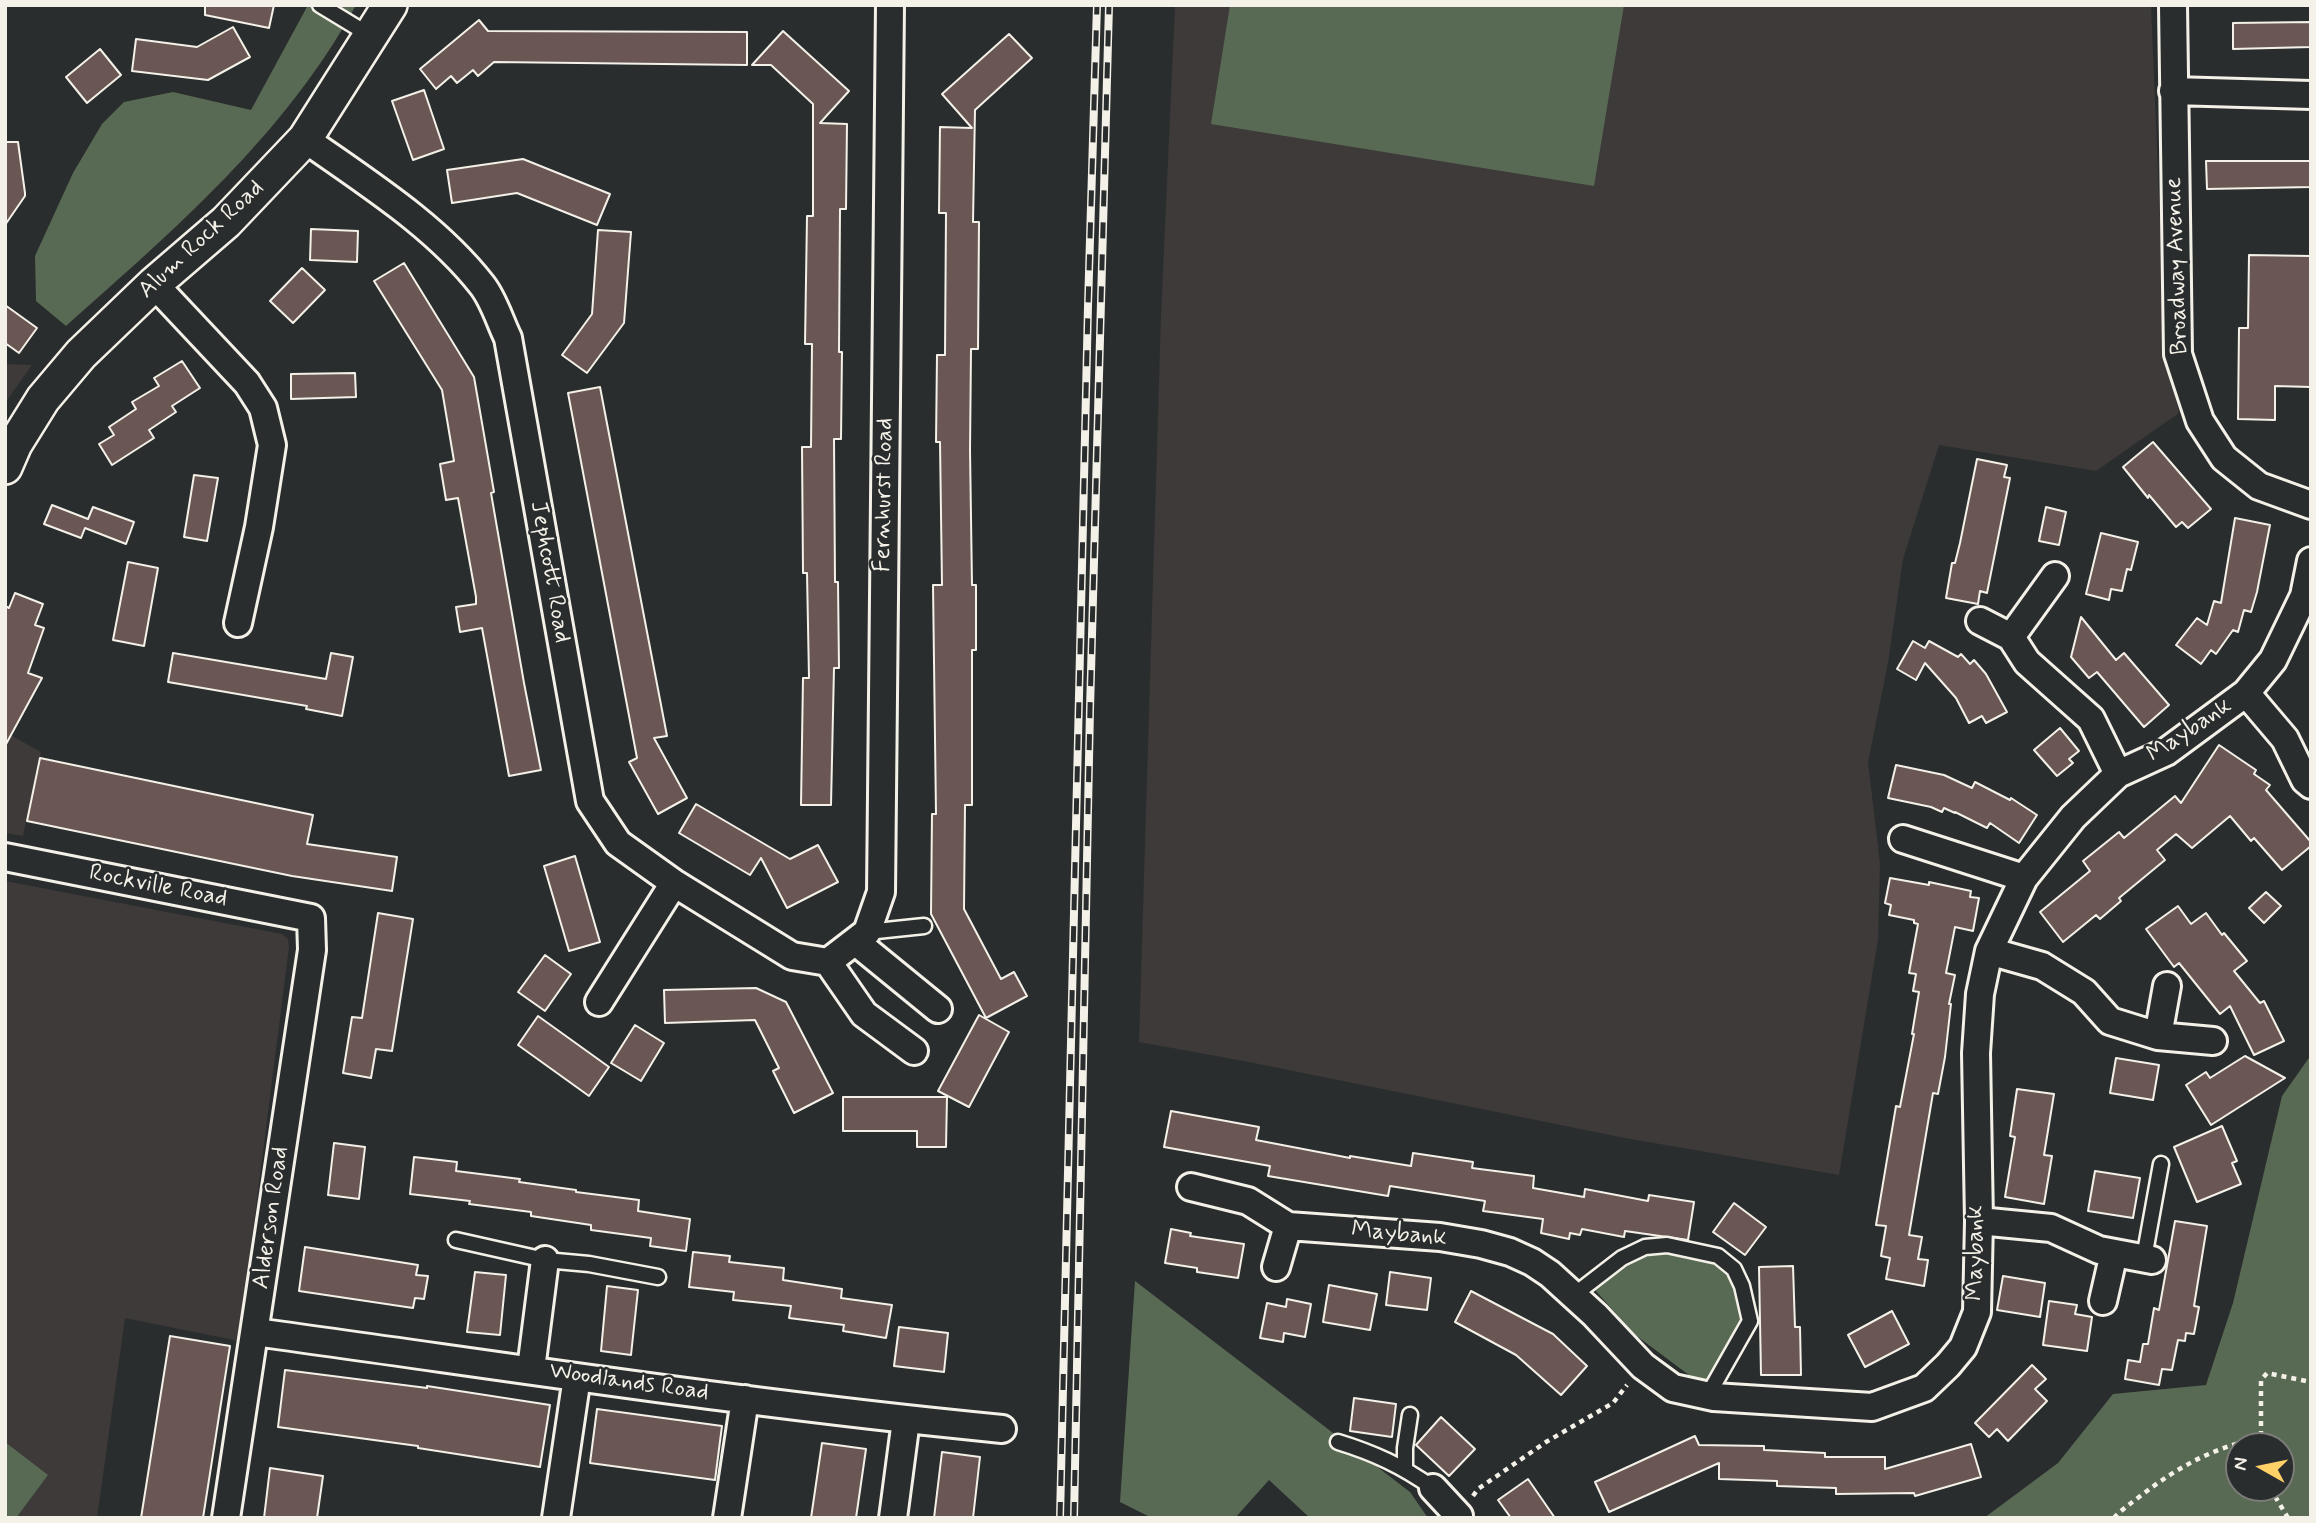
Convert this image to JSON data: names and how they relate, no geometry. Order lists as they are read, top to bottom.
{
  "streets": {
    "street": [
      "Alum Rock Road",
      "Broadway Avenue",
      "Fernhurst Road",
      "Jephcott Road",
      "Maybank",
      "Rockville Road",
      "Alderson Road",
      "Woodlands Road"
    ]
  },
  "crossings": [
    ["Alum Rock Road", "Jephcott Road"],
    ["Rockville Road", "Alderson Road"],
    ["Alderson Road", "Woodlands Road"]
  ],
  "north": "left"
}
